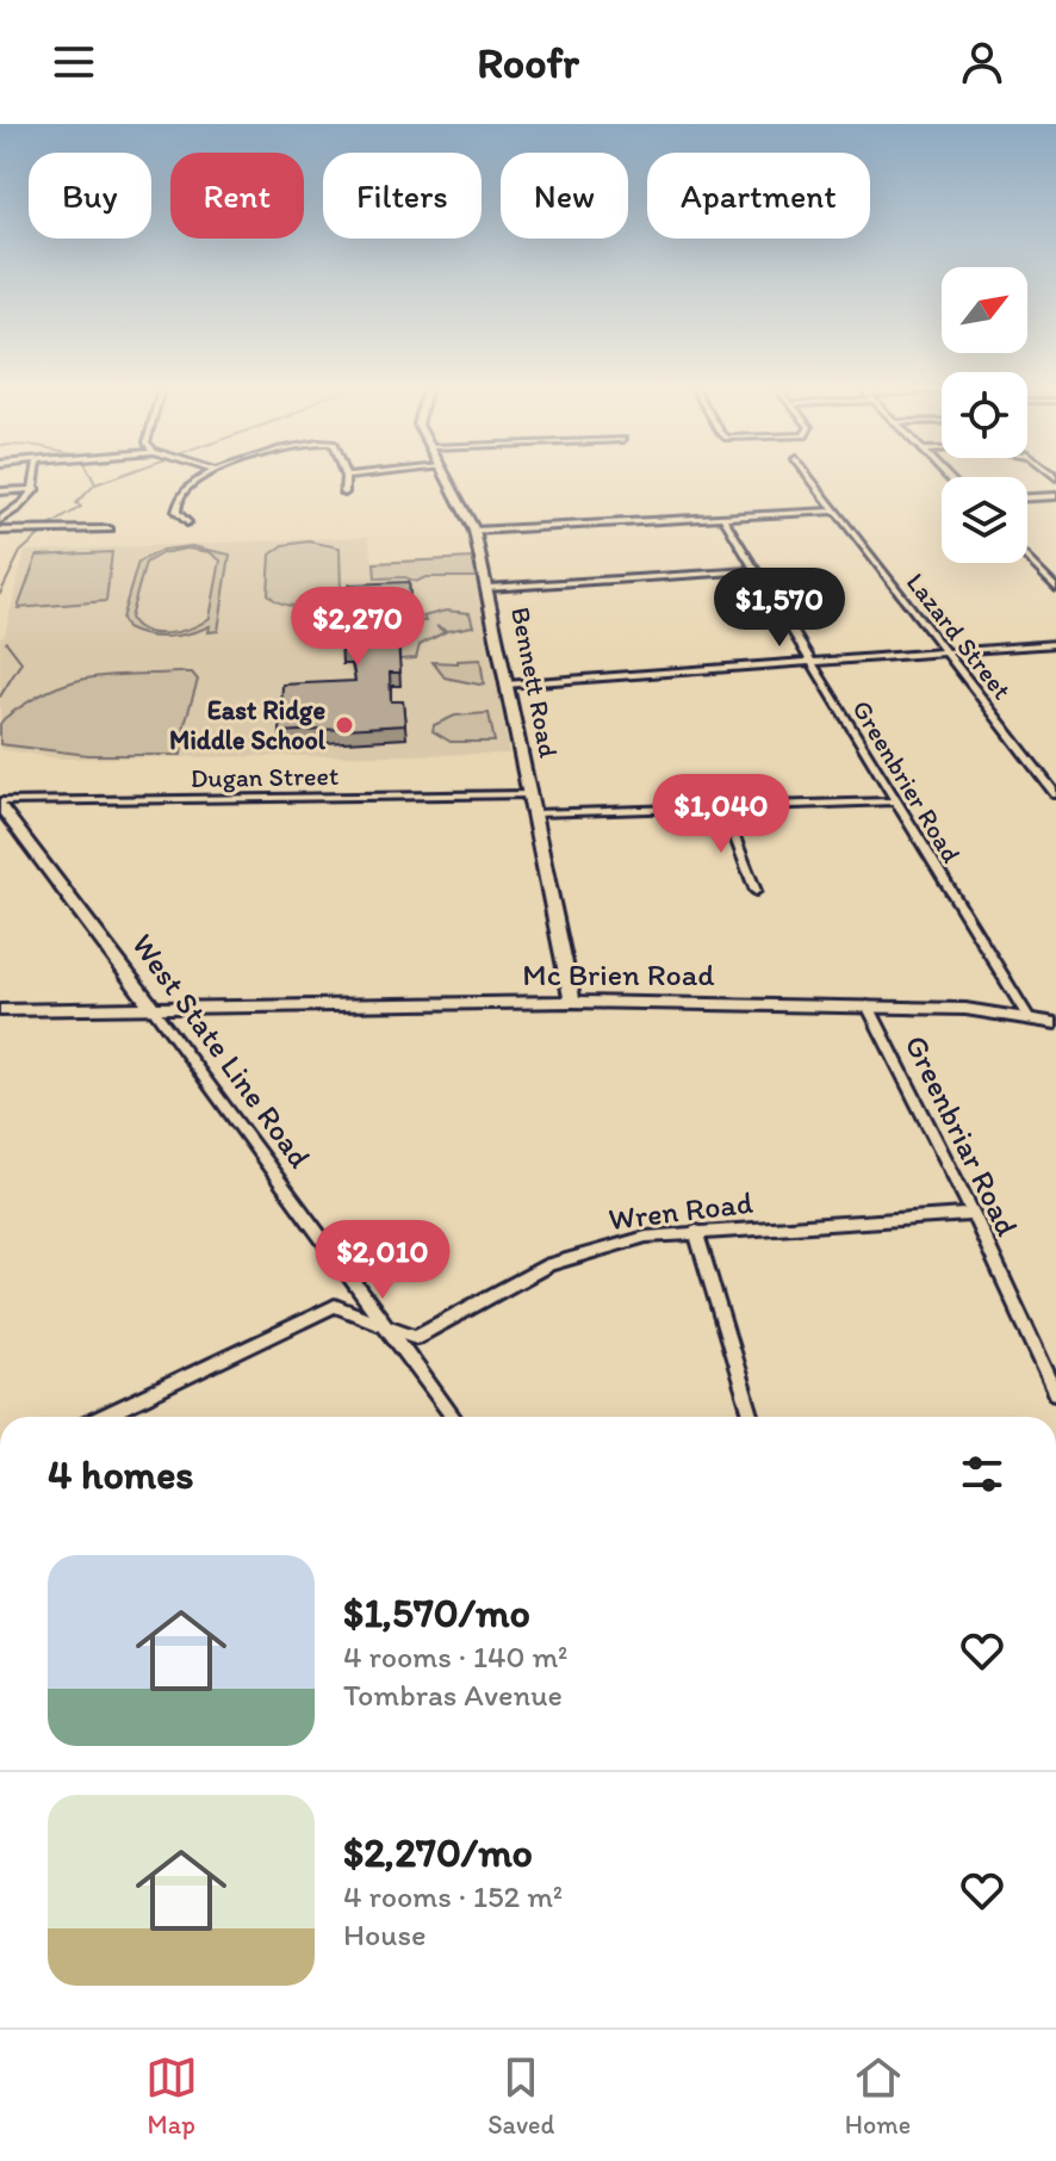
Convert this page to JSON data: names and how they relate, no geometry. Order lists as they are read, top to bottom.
{
  "streets": {
    "street": [
      "Lazard Street",
      "Bennett Road",
      "Dugan Street",
      "Greenbrier Road",
      "Mc Brien Road",
      "West State Line Road",
      "Greenbriar Road",
      "Wren Road"
    ]
  },
  "crossings": [
    ["Bennett Road", "Dugan Street"],
    ["Bennett Road", "Mc Brien Road"],
    ["Dugan Street", "West State Line Road"],
    ["Greenbrier Road", "Mc Brien Road"],
    ["Mc Brien Road", "West State Line Road"],
    ["Mc Brien Road", "Greenbriar Road"],
    ["West State Line Road", "Wren Road"],
    ["Greenbriar Road", "Wren Road"]
  ],
  "places": ["East Ridge Middle School"],
  "north": "top right",
  "page": {
    "header": "Roofr",
    "chip": [
      "Buy",
      "Rent",
      "Filters",
      "New",
      "Apartment"
    ],
    "price": [
      "$1,570",
      "$2,270",
      "$1,040",
      "$2,010"
    ],
    "heading": "4 homes",
    "list": [
      {
        "name": "$1,570/mo",
        "note": "4 rooms · 140 m² · Tombras Avenue"
      },
      {
        "name": "$2,270/mo",
        "note": "4 rooms · 152 m² · House"
      }
    ],
    "tabs": ["Map", "Saved", "Home"]
  }
}
